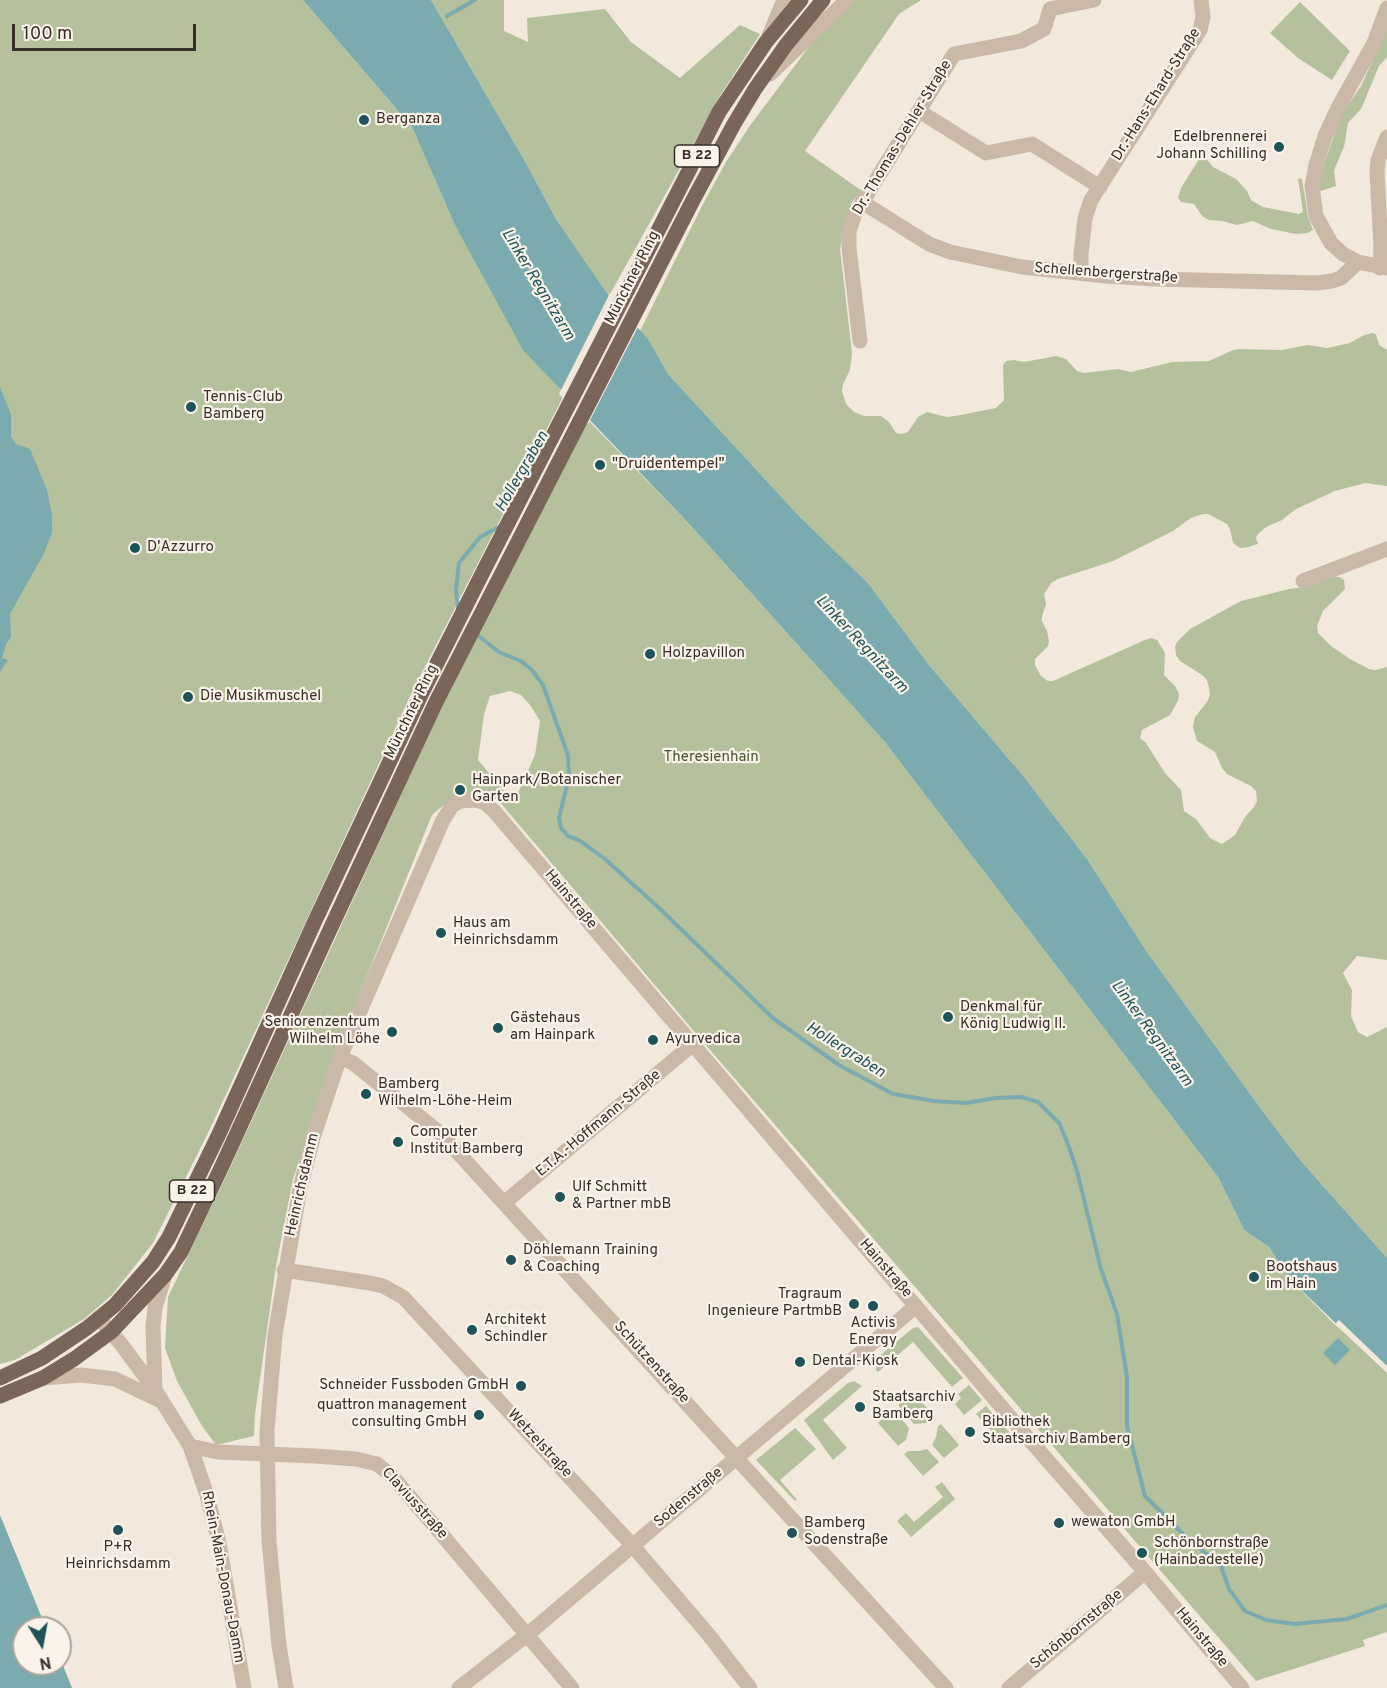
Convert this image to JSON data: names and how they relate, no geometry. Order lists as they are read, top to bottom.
{
  "streets": {
    "main road": ["B 22", "Münchner Ring"],
    "street": [
      "Dr.-Hans-Ehard-Straße",
      "Dr.-Thomas-Dehler-Straße",
      "Schellenbergerstraße",
      "Hainstraße",
      "E.T.A.-Hoffmann-Straße",
      "Heinrichsdamm",
      "Schützenstraße",
      "Wetzelstraße",
      "Sodenstraße",
      "Claviusstraße",
      "Rhein-Main-Donau-Damm",
      "Schönbornstraße"
    ]
  },
  "crossings": [
    ["Dr.-Hans-Ehard-Straße", "Schellenbergerstraße"],
    ["Dr.-Thomas-Dehler-Straße", "Schellenbergerstraße"],
    ["Münchner Ring", "Rhein-Main-Donau-Damm"],
    ["Hainstraße", "E.T.A.-Hoffmann-Straße"],
    ["Hainstraße", "Heinrichsdamm"],
    ["Hainstraße", "Sodenstraße"],
    ["Hainstraße", "Schönbornstraße"],
    ["E.T.A.-Hoffmann-Straße", "Schützenstraße"],
    ["Heinrichsdamm", "Schützenstraße"],
    ["Heinrichsdamm", "Wetzelstraße"],
    ["Heinrichsdamm", "Claviusstraße"],
    ["Schützenstraße", "Sodenstraße"],
    ["Wetzelstraße", "Sodenstraße"],
    ["Sodenstraße", "Claviusstraße"],
    ["Claviusstraße", "Rhein-Main-Donau-Damm"]
  ],
  "water": ["Linker Regnitzarm", "Hollergraben"],
  "parks": ["Theresienhain"],
  "places": [
    "Berganza",
    "Edelbrennerei Johann Schilling",
    "Tennis-Club Bamberg",
    "\"Druidentempel\"",
    "D'Azzurro",
    "Holzpavillon",
    "Die Musikmuschel",
    "Hainpark/Botanischer Garten",
    "Haus am Heinrichsdamm",
    "Denkmal für König Ludwig II.",
    "Gästehaus am Hainpark",
    "Seniorenzentrum Wilhelm Löhe",
    "Ayurvedica",
    "Bamberg Wilhelm-Löhe-Heim",
    "Computer Institut Bamberg",
    "Ulf Schmitt & Partner mbB",
    "Döhlemann Training & Coaching",
    "Bootshaus im Hain",
    "Tragraum Ingenieure PartmbB",
    "Activis Energy",
    "Architekt Schindler",
    "Dental-Kiosk",
    "Schneider Fussboden GmbH",
    "Staatsarchiv Bamberg",
    "quattron management consulting GmbH",
    "Bibliothek Staatsarchiv Bamberg",
    "wewaton GmbH",
    "P+R Heinrichsdamm",
    "Bamberg Sodenstraße",
    "Schönbornstraße (Hainbadestelle)"
  ],
  "scale_bar": "100 m",
  "north": "bottom"
}
